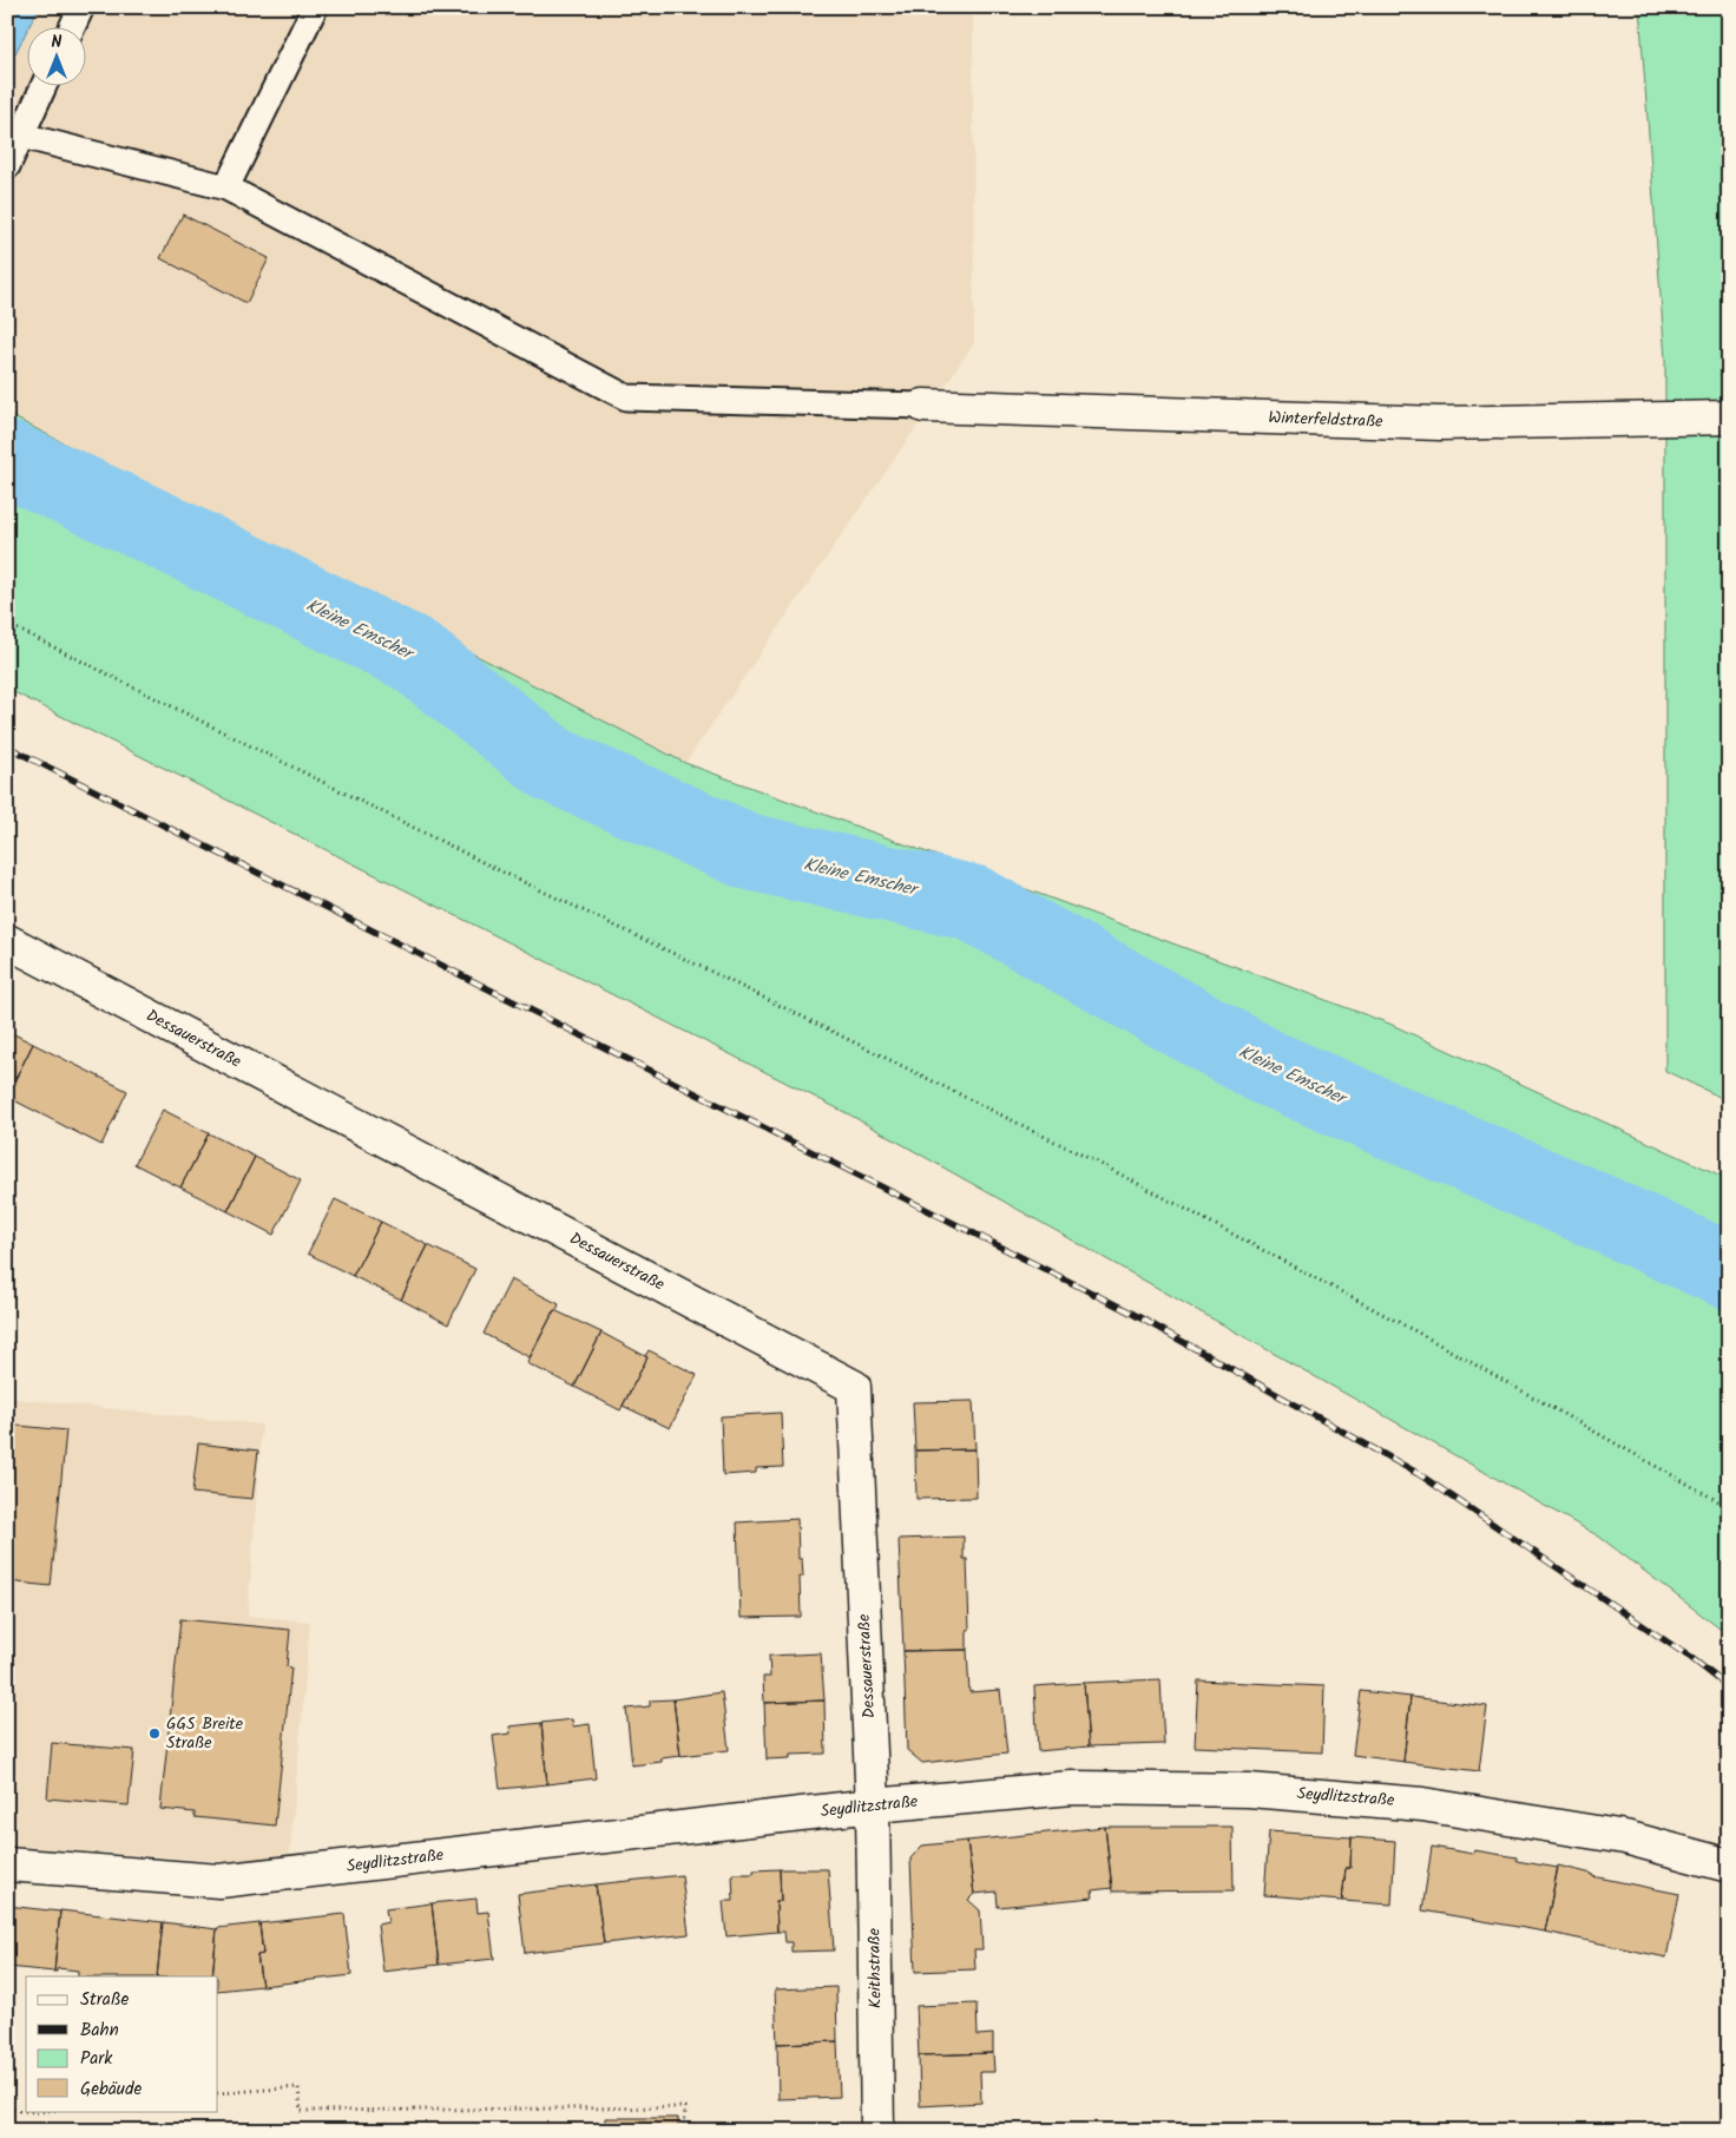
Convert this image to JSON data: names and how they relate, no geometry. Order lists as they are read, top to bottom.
{
  "streets": {
    "street": [
      "Winterfeldstraße",
      "Dessauerstraße",
      "Seydlitzstraße",
      "Keithstraße"
    ]
  },
  "crossings": [
    ["Dessauerstraße", "Seydlitzstraße"],
    ["Dessauerstraße", "Keithstraße"],
    ["Seydlitzstraße", "Keithstraße"]
  ],
  "water": ["Kleine Emscher"],
  "places": ["GGS Breite Straße"],
  "legend": [
    "Straße",
    "Bahn",
    "Park",
    "Gebäude"
  ],
  "north": "top"
}
